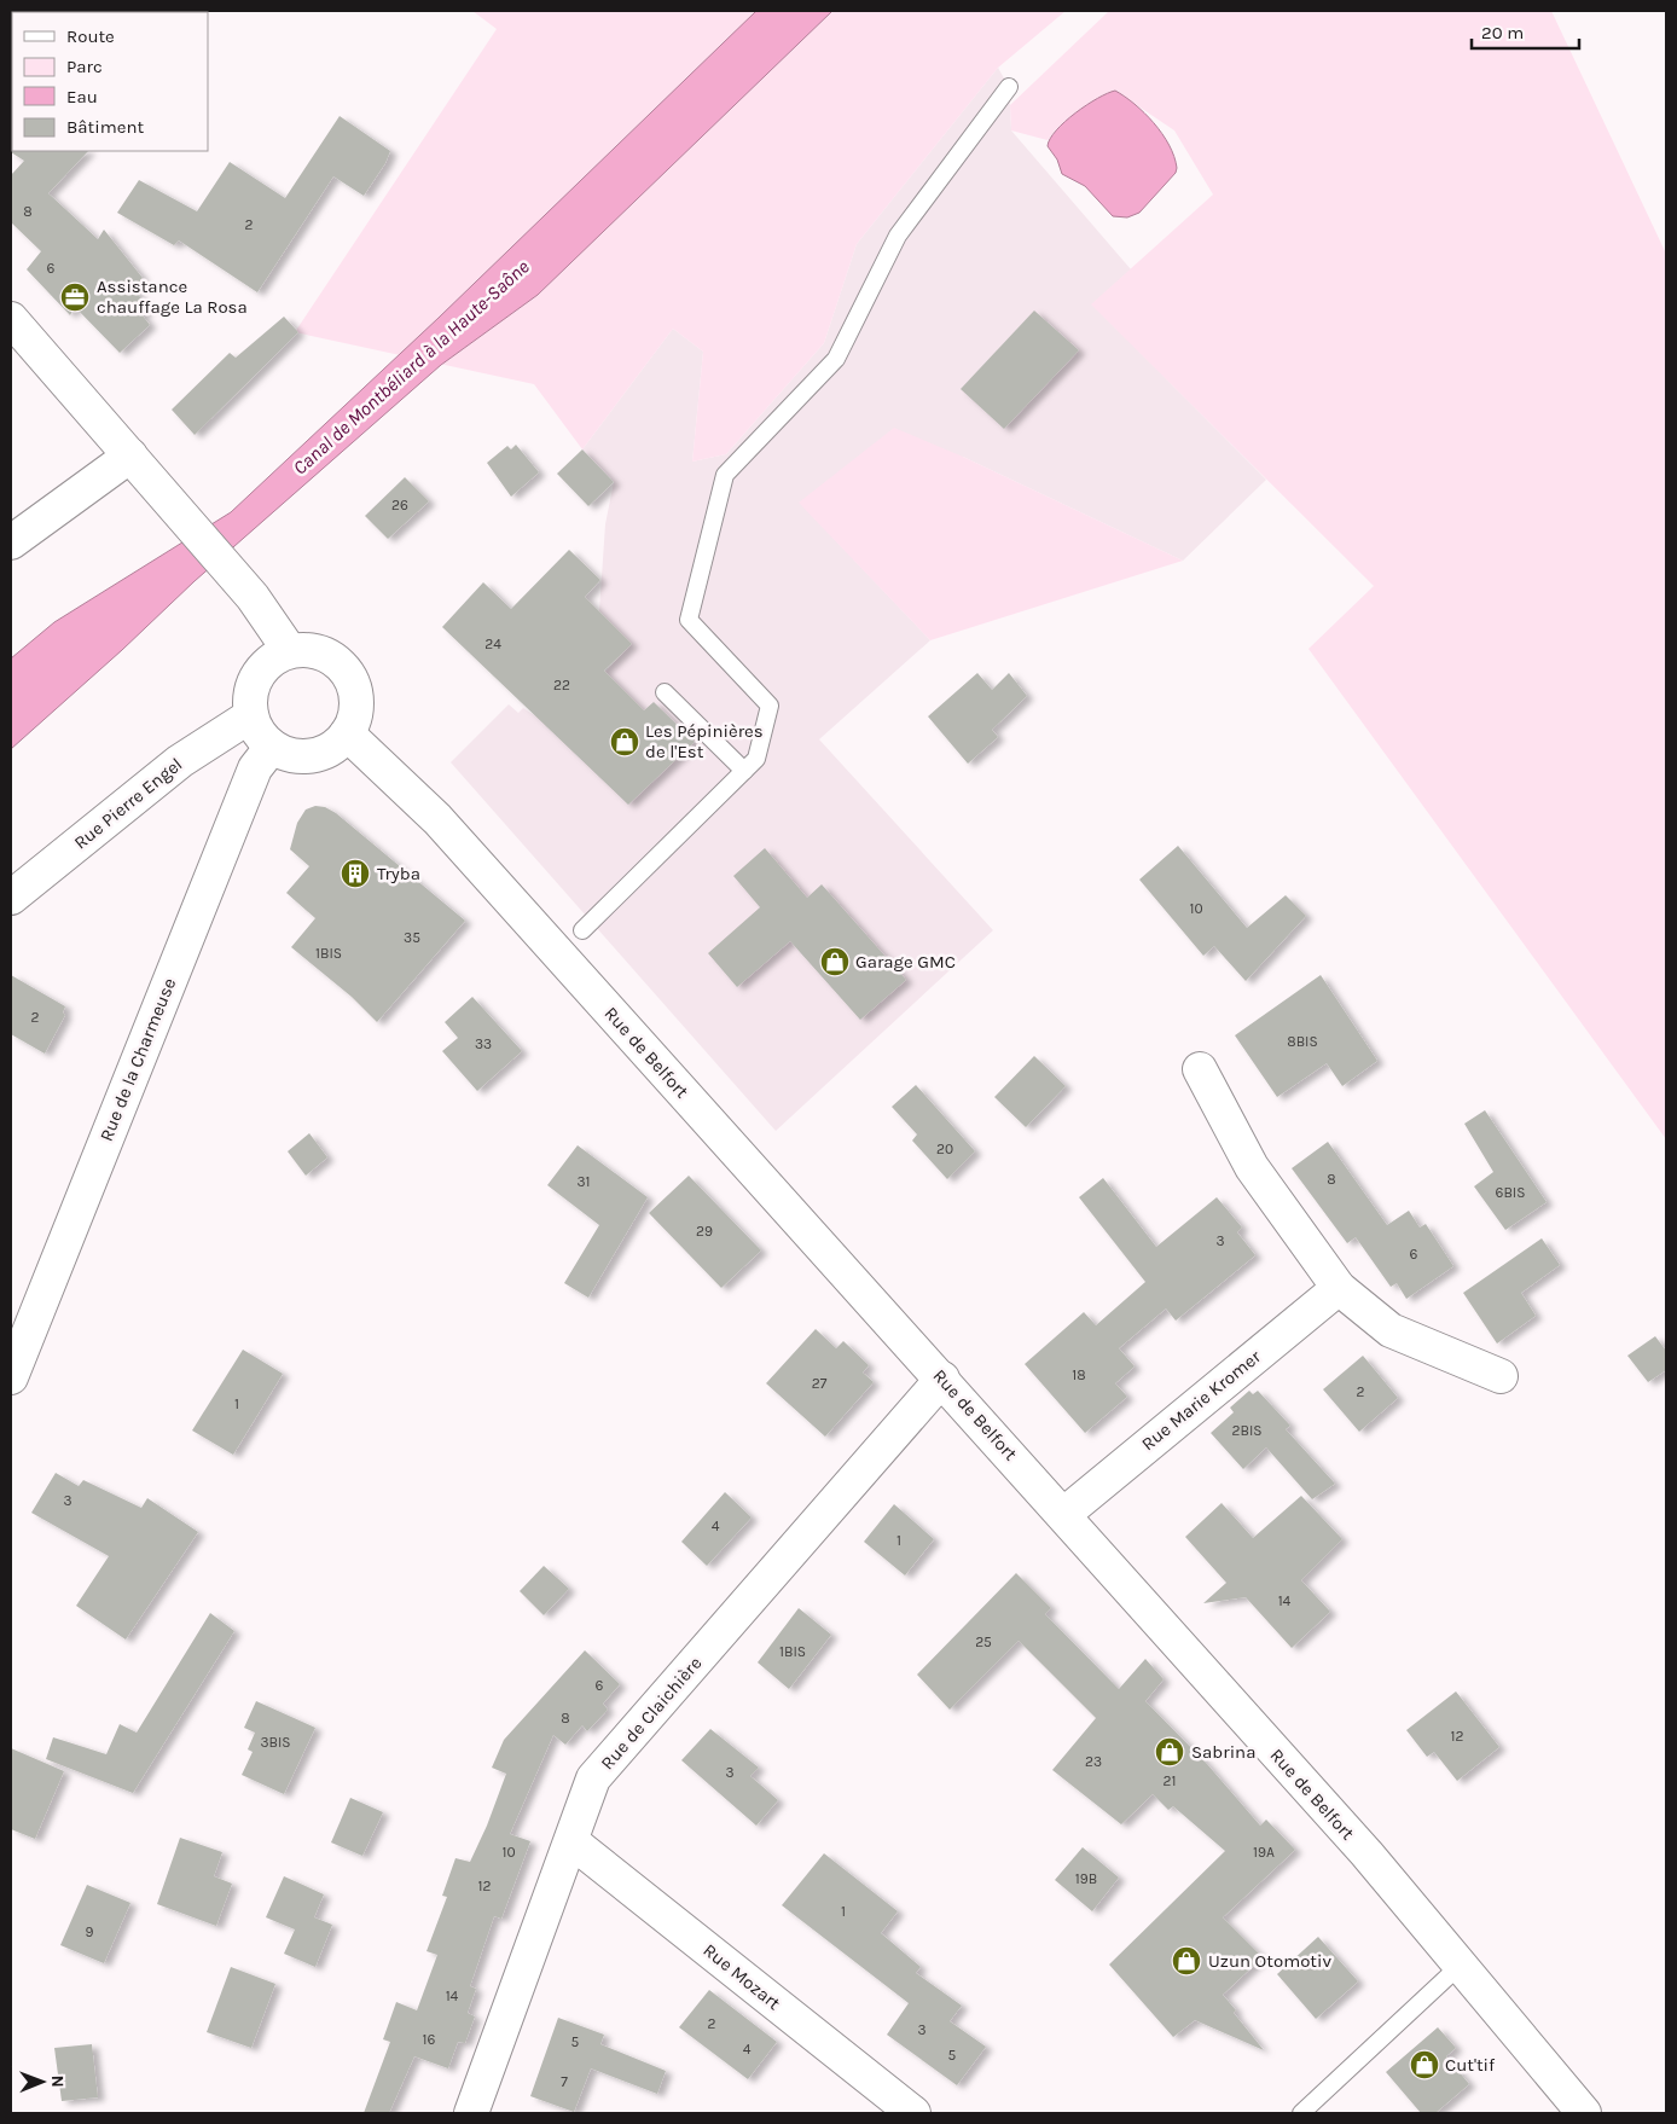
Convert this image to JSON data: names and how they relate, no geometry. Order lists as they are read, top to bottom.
{
  "streets": {
    "main road": [
      "Rue Pierre Engel",
      "Rue de Belfort",
      "Rue de la Charmeuse",
      "Rue Marie Kromer",
      "Rue de Claichière",
      "Rue Mozart"
    ]
  },
  "crossings": [
    ["Rue Pierre Engel", "Rue de Belfort"],
    ["Rue Pierre Engel", "Rue de la Charmeuse"],
    ["Rue de Belfort", "Rue de la Charmeuse"],
    ["Rue de Belfort", "Rue Marie Kromer"],
    ["Rue de Belfort", "Rue de Claichière"],
    ["Rue de Claichière", "Rue Mozart"]
  ],
  "water": ["Canal de Montbéliard à la Haute-Saône"],
  "places": {
    "office": ["Assistance chauffage La Rosa"],
    "shop": [
      "Les Pépinières de l'Est",
      "Garage GMC",
      "Sabrina",
      "Uzun Otomotiv",
      "Cut'tif"
    ],
    "building": ["Tryba"]
  },
  "house_numbers": [
    "8",
    "2",
    "6",
    "26",
    "24",
    "22",
    "10",
    "35",
    "1BIS",
    "2",
    "8BIS",
    "33",
    "20",
    "8",
    "31",
    "6BIS",
    "29",
    "3",
    "6",
    "18",
    "27",
    "2",
    "1",
    "2BIS",
    "3",
    "4",
    "1",
    "14",
    "25",
    "1BIS",
    "6",
    "8",
    "12",
    "3BIS",
    "23",
    "3",
    "21",
    "10",
    "19A",
    "19B",
    "12",
    "1",
    "9",
    "14",
    "2",
    "3",
    "16",
    "5",
    "4",
    "5",
    "7"
  ],
  "legend": [
    "Route",
    "Parc",
    "Eau",
    "Bâtiment"
  ],
  "scale_bar": "20 m",
  "north": "right"
}
